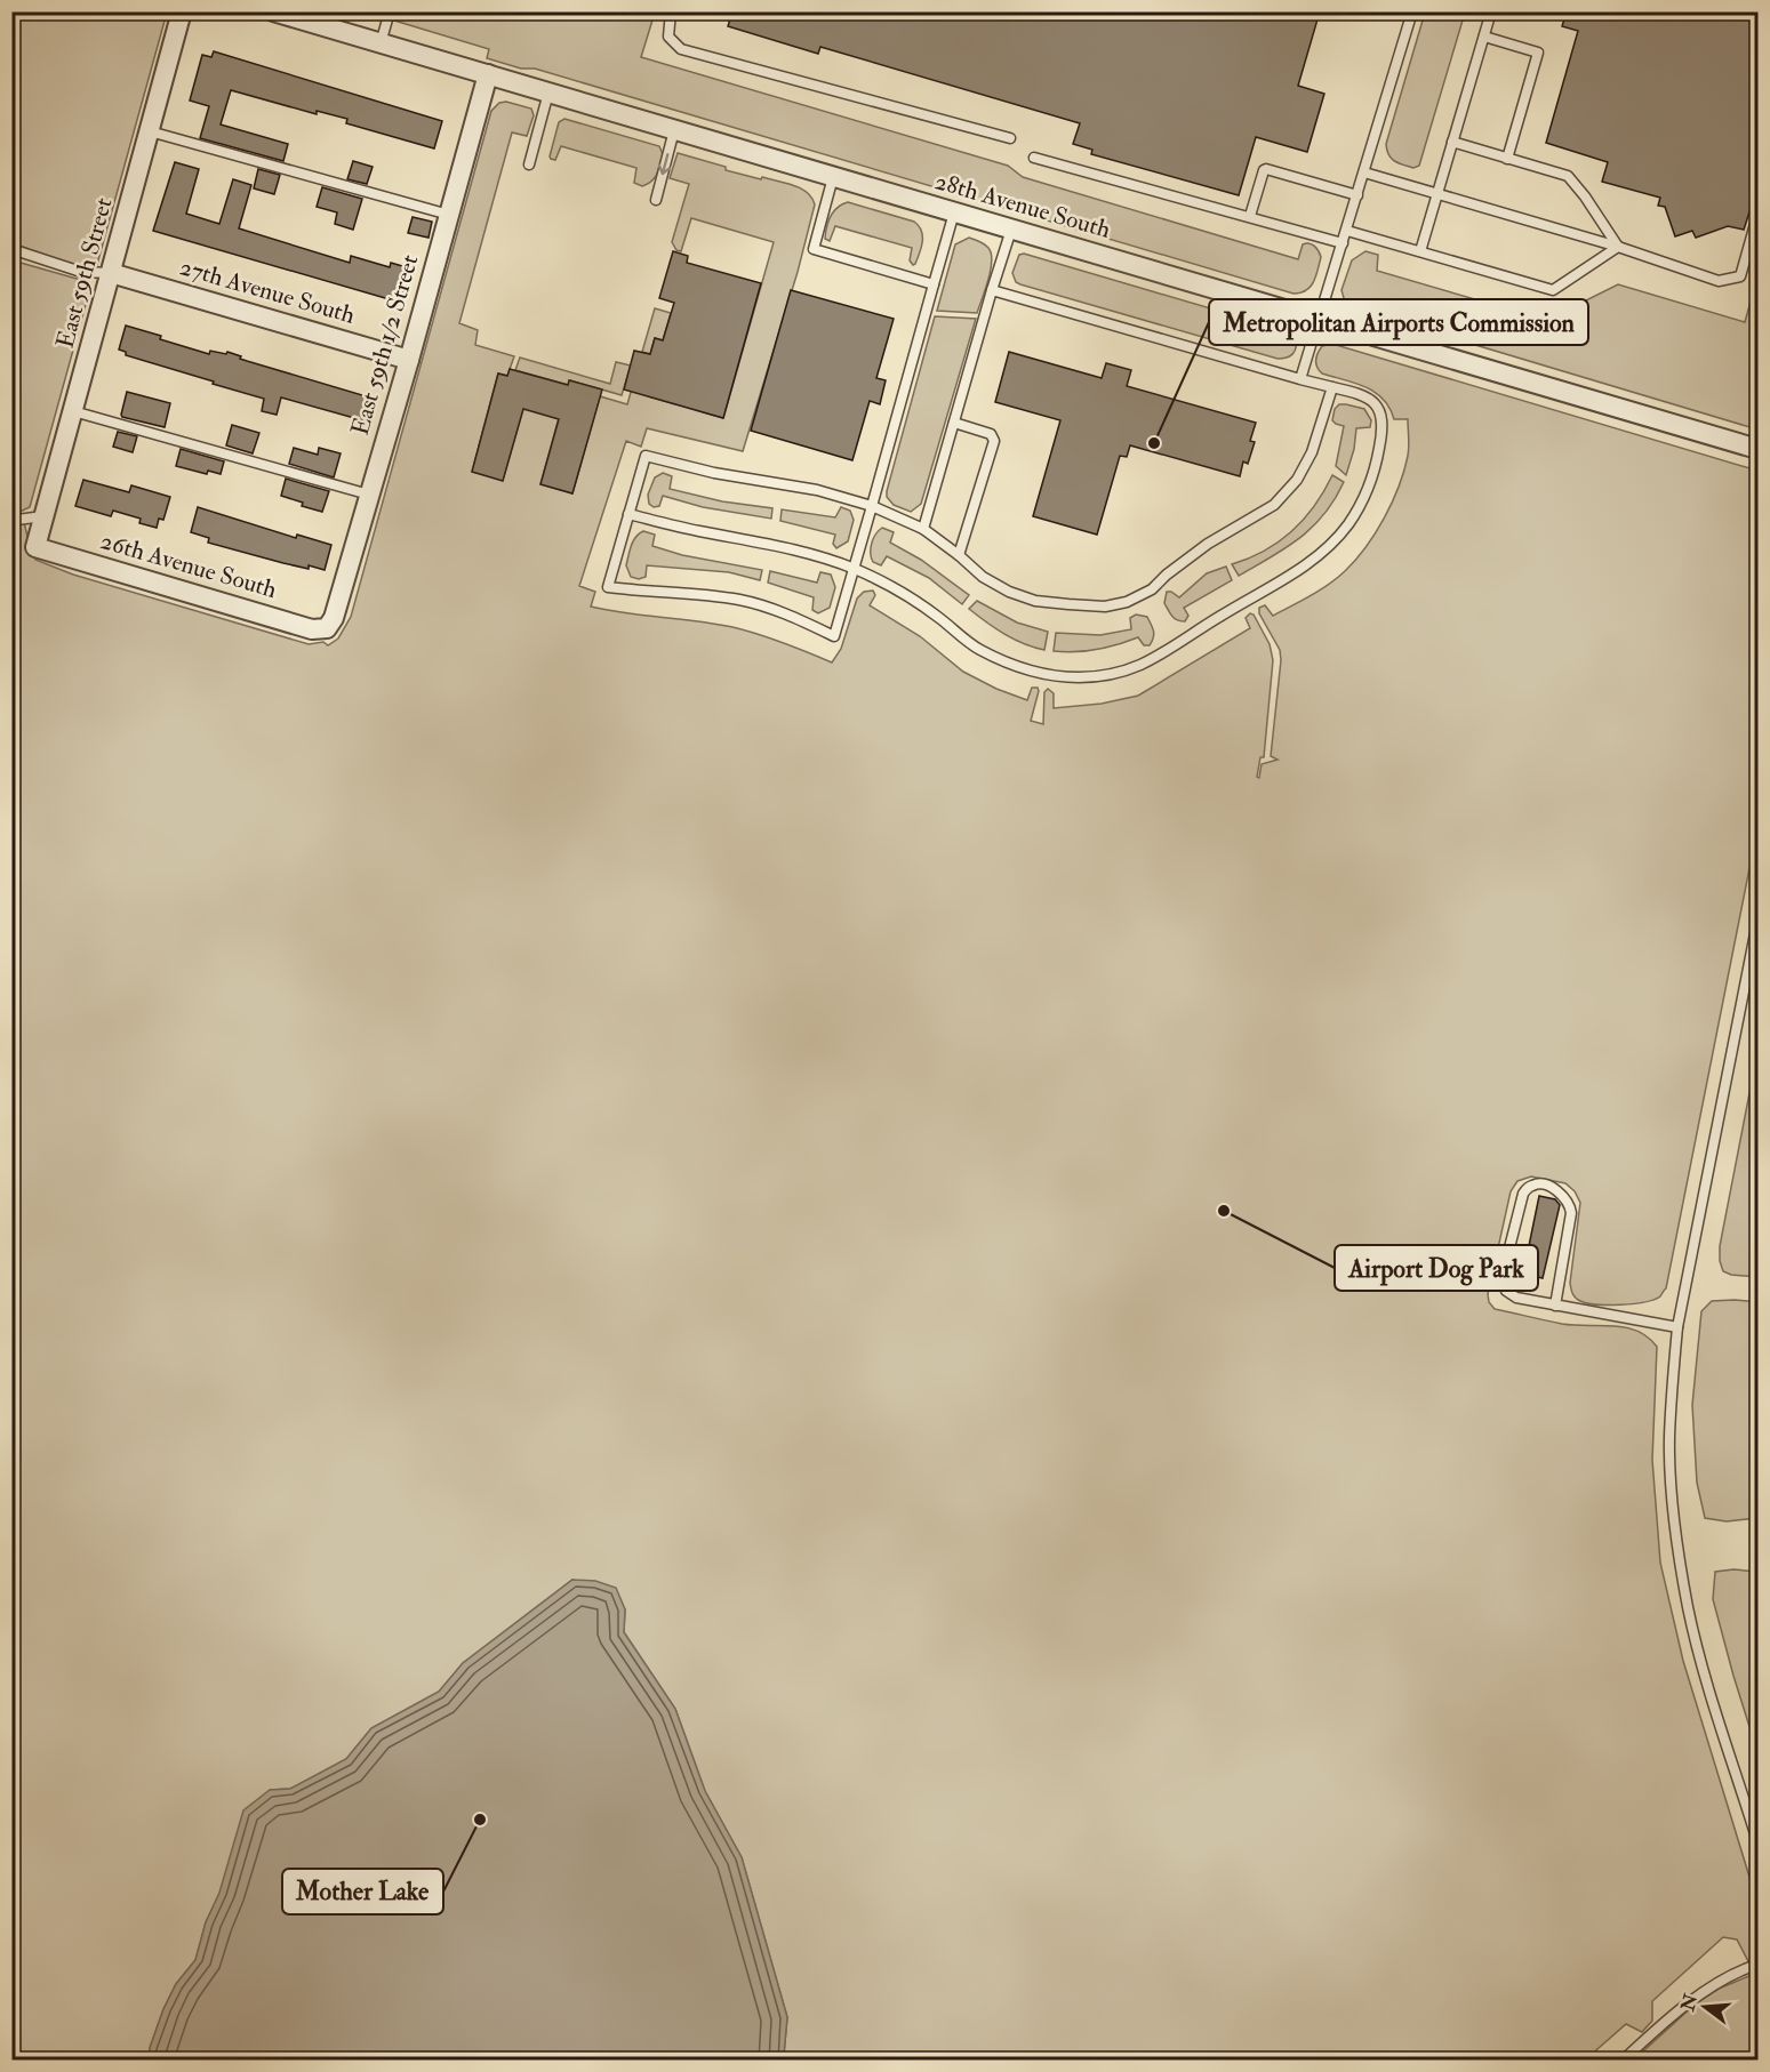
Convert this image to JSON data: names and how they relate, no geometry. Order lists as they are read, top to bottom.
{
  "streets": {
    "street": [
      "28th Avenue South",
      "East 59th Street",
      "27th Avenue South",
      "East 59th 1/2 Street",
      "26th Avenue South"
    ]
  },
  "crossings": [
    ["28th Avenue South", "East 59th 1/2 Street"],
    ["East 59th Street", "27th Avenue South"],
    ["East 59th Street", "26th Avenue South"],
    ["27th Avenue South", "East 59th 1/2 Street"],
    ["East 59th 1/2 Street", "26th Avenue South"]
  ],
  "places": ["Metropolitan Airports Commission", "Airport Dog Park", "Mother Lake"],
  "north": "left"
}
